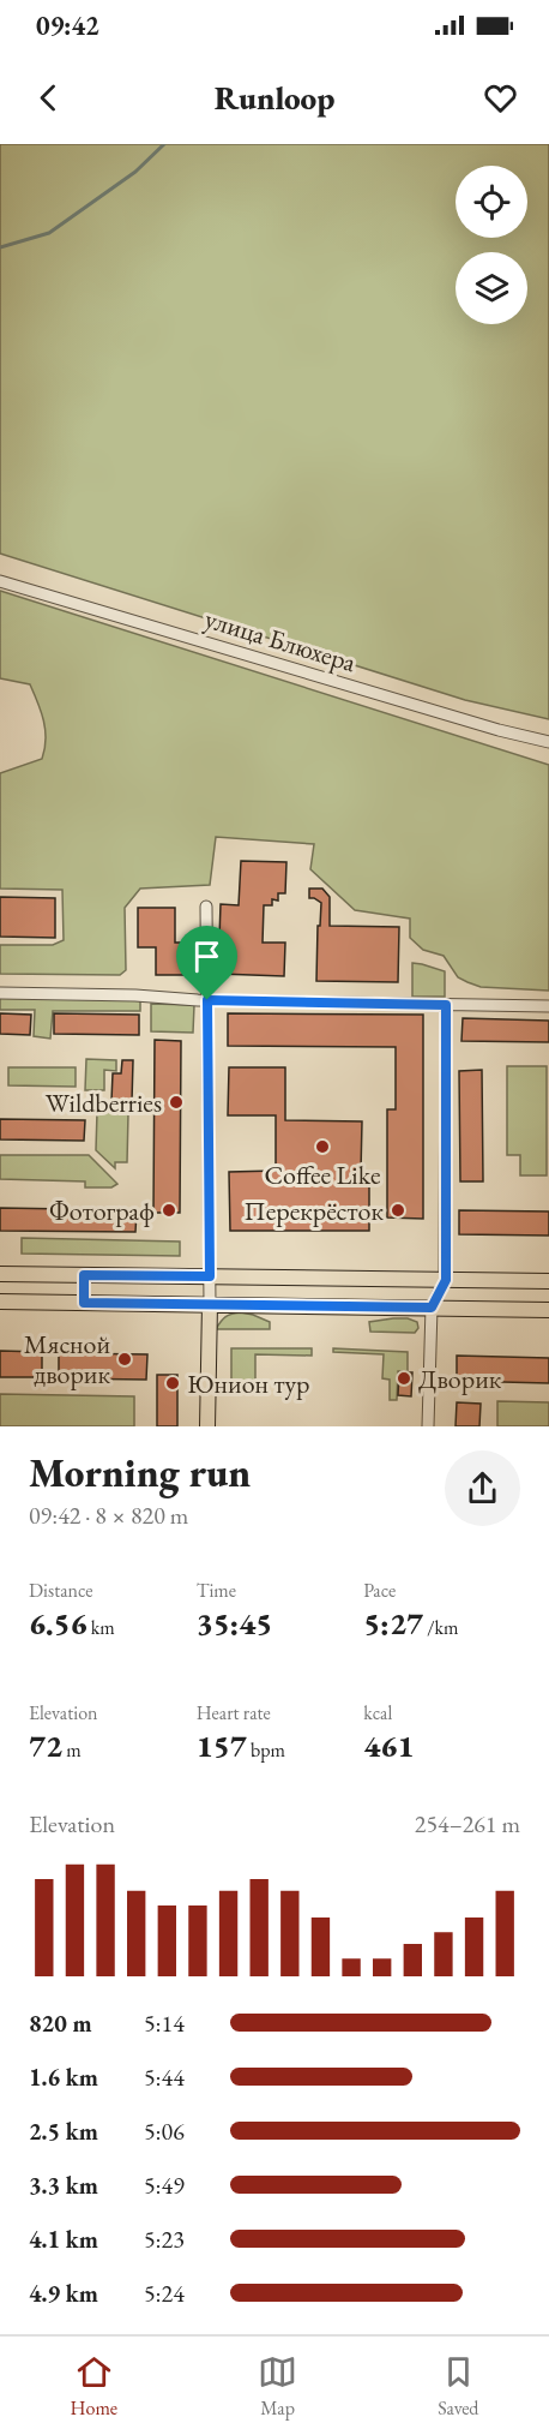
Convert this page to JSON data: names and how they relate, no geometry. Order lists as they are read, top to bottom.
{
  "streets": {
    "street": ["улица Блюхера"]
  },
  "places": [
    "Wildberries",
    "Coffee Like",
    "Фотограф",
    "Перекрёсток",
    "Мясной дворик",
    "Дворик",
    "Юнион тур"
  ],
  "page": {
    "status": "09:42",
    "header": "Runloop",
    "heading": ["Morning run", "09:42 · 8 × 820 m"],
    "stats": [
      ["Distance", "6.56 km"],
      ["Time", "35:45"],
      ["Pace", "5:27 /km"],
      ["Elevation", "72 m"],
      ["Heart rate", "157 bpm"],
      ["kcal", "461"]
    ],
    "chart": ["Elevation", "254–261 m"],
    "list": [
      {
        "name": "820 m",
        "note": "5:14"
      },
      {
        "name": "1.6 km",
        "note": "5:44"
      },
      {
        "name": "2.5 km",
        "note": "5:06"
      },
      {
        "name": "3.3 km",
        "note": "5:49"
      },
      {
        "name": "4.1 km",
        "note": "5:23"
      },
      {
        "name": "4.9 km",
        "note": "5:24"
      }
    ],
    "tabs": ["Home", "Map", "Saved"]
  }
}
